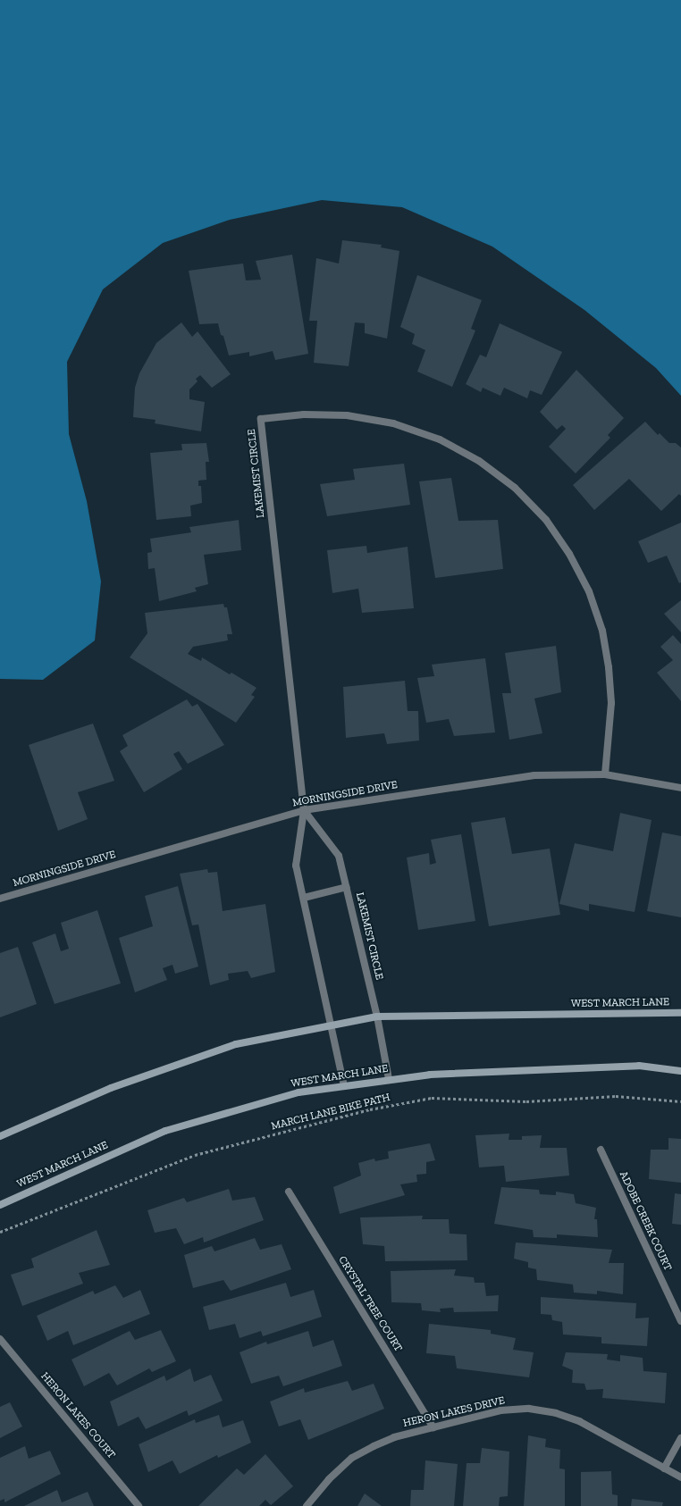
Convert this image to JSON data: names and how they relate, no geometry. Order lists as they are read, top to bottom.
{
  "streets": {
    "main road": ["WEST MARCH LANE"],
    "street": [
      "LAKEMIST CIRCLE",
      "MORNINGSIDE DRIVE",
      "ADOBE CREEK COURT",
      "CRYSTAL TREE COURT",
      "HERON LAKES DRIVE",
      "HERON LAKES COURT"
    ],
    "path": ["MARCH LANE BIKE PATH"]
  },
  "crossings": [
    ["LAKEMIST CIRCLE", "MORNINGSIDE DRIVE"],
    ["LAKEMIST CIRCLE", "WEST MARCH LANE"],
    ["CRYSTAL TREE COURT", "HERON LAKES DRIVE"]
  ]
}
